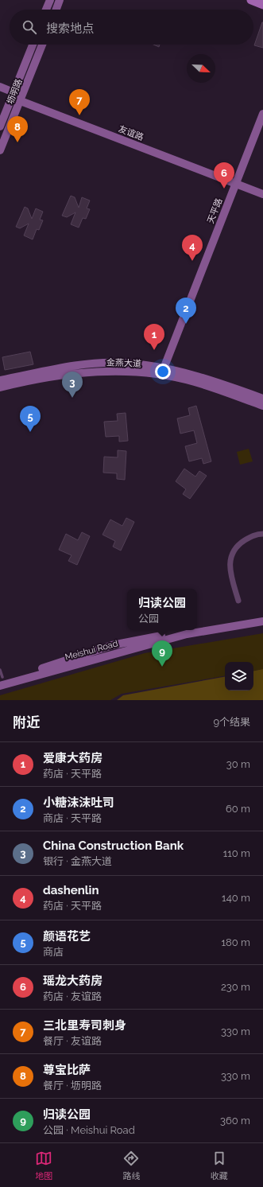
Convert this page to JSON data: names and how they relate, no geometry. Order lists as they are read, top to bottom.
{
  "streets": {
    "main road": [
      "坜明路",
      "友谊路",
      "天平路",
      "金燕大道",
      "Meishui Road"
    ]
  },
  "crossings": [
    ["坜明路", "友谊路"],
    ["友谊路", "天平路"],
    ["天平路", "金燕大道"]
  ],
  "north": "bottom right",
  "page": {
    "search": "搜索地点",
    "pins": [
      "7",
      "8",
      "6",
      "4",
      "2",
      "1",
      "3",
      "5",
      "9"
    ],
    "popup": ["归读公园", "公园"],
    "heading": ["附近", "9个结果"],
    "list": [
      {
        "mark": "1",
        "name": "爱康大药房",
        "note": "药店 · 天平路",
        "value": "30 m"
      },
      {
        "mark": "2",
        "name": "小糖沫沫吐司",
        "note": "商店 · 天平路",
        "value": "60 m"
      },
      {
        "mark": "3",
        "name": "China Construction Bank",
        "note": "银行 · 金燕大道",
        "value": "110 m"
      },
      {
        "mark": "4",
        "name": "dashenlin",
        "note": "药店 · 天平路",
        "value": "140 m"
      },
      {
        "mark": "5",
        "name": "颜语花艺",
        "note": "商店",
        "value": "180 m"
      },
      {
        "mark": "6",
        "name": "瑶龙大药房",
        "note": "药店 · 友谊路",
        "value": "230 m"
      },
      {
        "mark": "7",
        "name": "三北里寿司刺身",
        "note": "餐厅 · 友谊路",
        "value": "330 m"
      },
      {
        "mark": "8",
        "name": "尊宝比萨",
        "note": "餐厅 · 坜明路",
        "value": "330 m"
      },
      {
        "mark": "9",
        "name": "归读公园",
        "note": "公园 · Meishui Road",
        "value": "360 m"
      }
    ],
    "nav": ["地图", "路线", "收藏"]
  }
}
